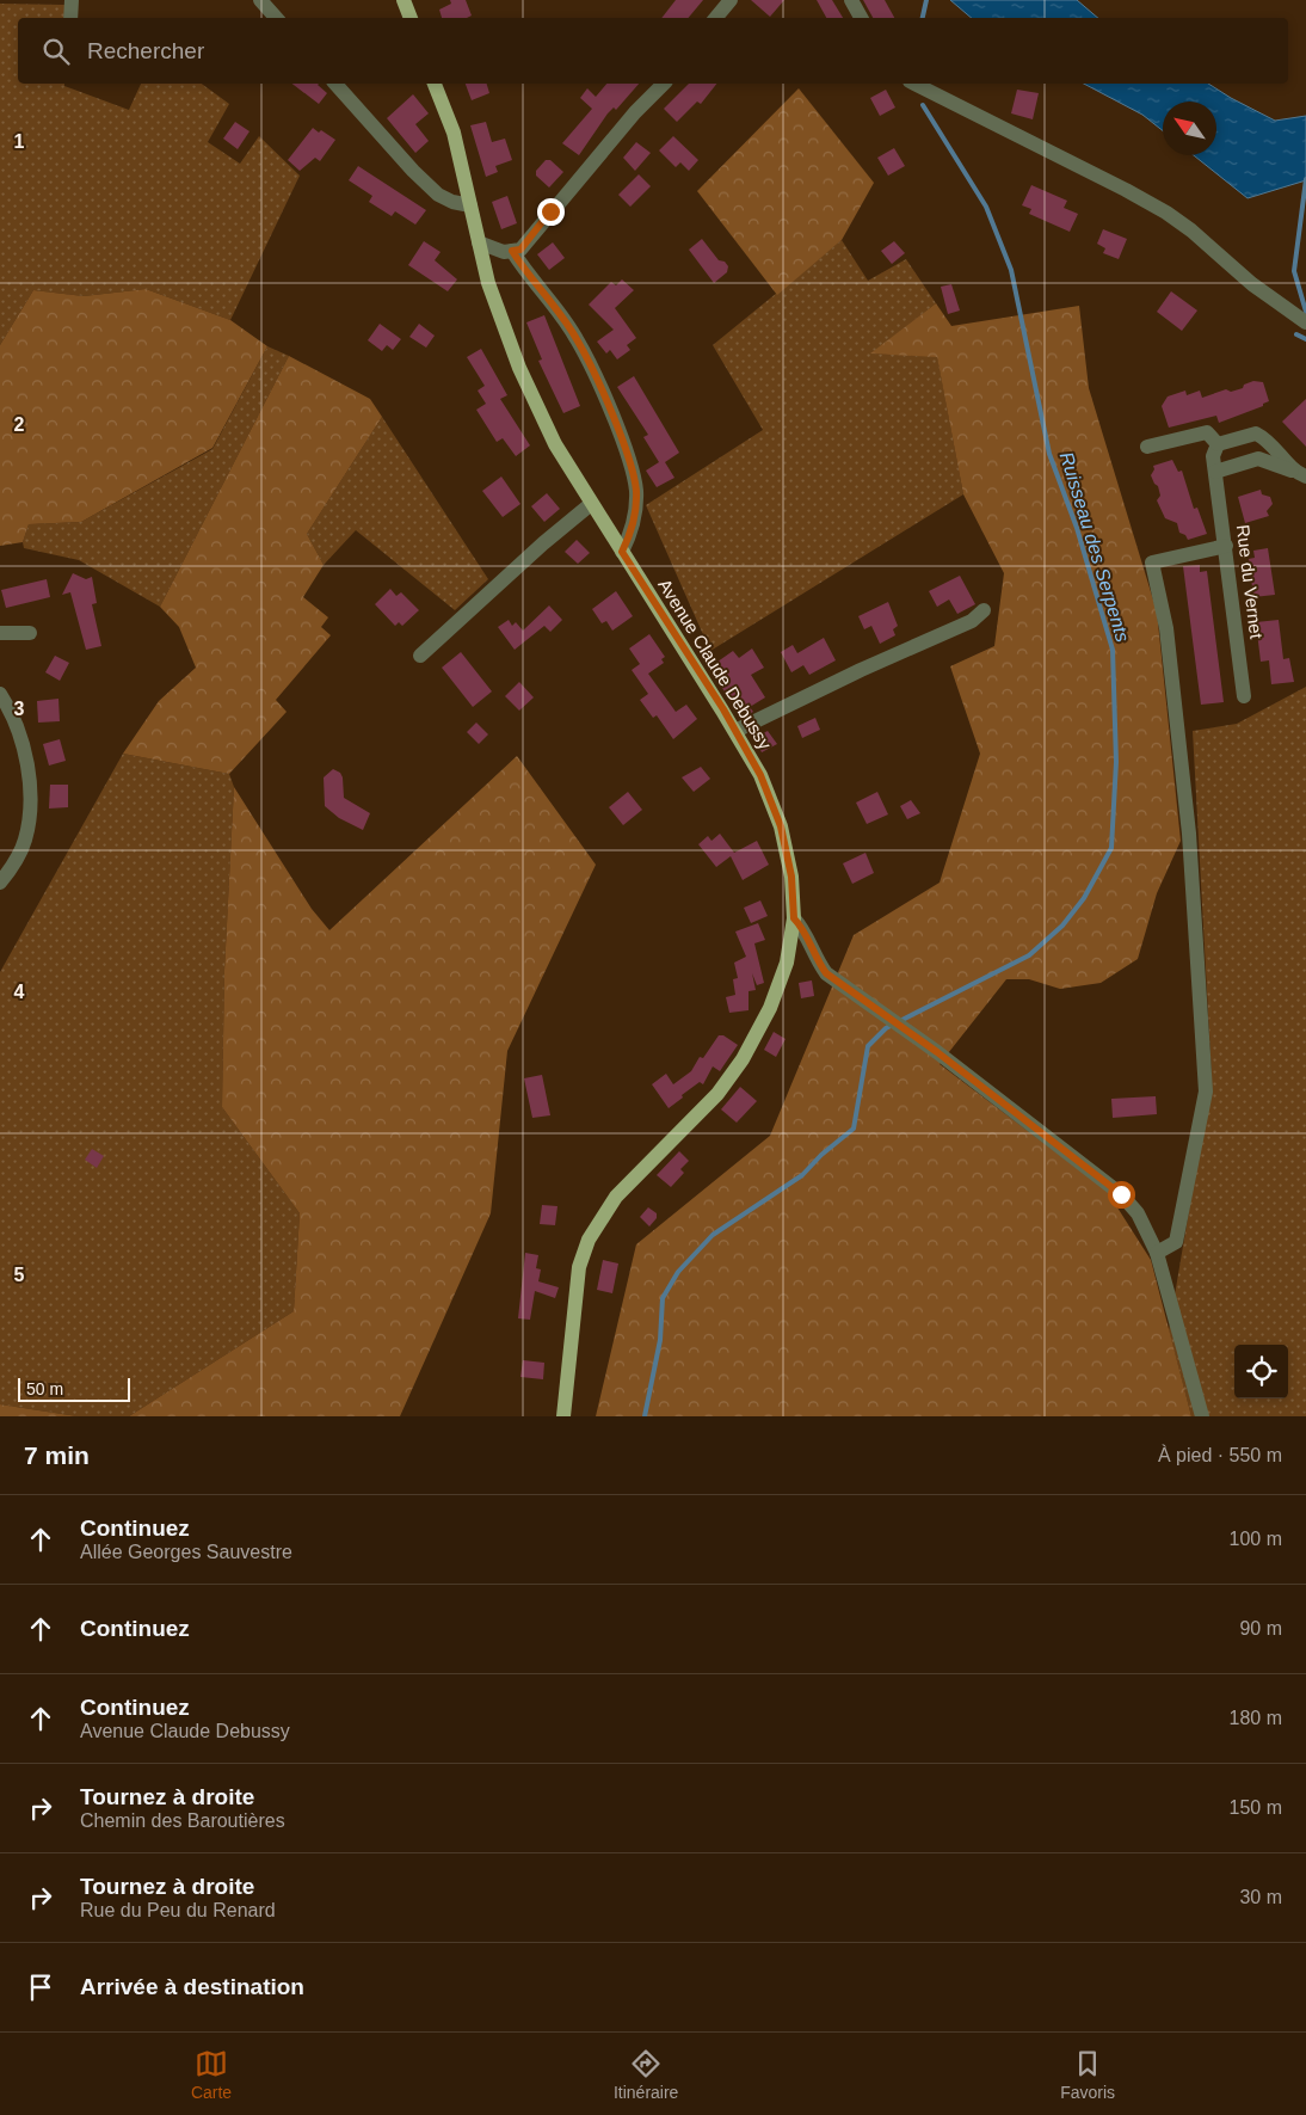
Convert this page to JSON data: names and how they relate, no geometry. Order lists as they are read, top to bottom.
{
  "streets": {
    "main road": ["Avenue Claude Debussy"],
    "street": ["Rue du Vernet"]
  },
  "water": ["Ruisseau des Serpents"],
  "scale_bar": "50 m",
  "north": "top left",
  "page": {
    "search": "Rechercher",
    "scale": "50 m",
    "heading": ["7 min", "À pied · 550 m"],
    "list": [
      ["Continuez", "Allée Georges Sauvestre", "100 m"],
      ["Continuez", "90 m"],
      ["Continuez", "Avenue Claude Debussy", "180 m"],
      ["Tournez à droite", "Chemin des Baroutières", "150 m"],
      ["Tournez à droite", "Rue du Peu du Renard", "30 m"],
      "Arrivée à destination"
    ],
    "nav": ["Carte", "Itinéraire", "Favoris"]
  },
  "grid": {
    "rows": [
      "1",
      "2",
      "3",
      "4",
      "5"
    ]
  }
}
